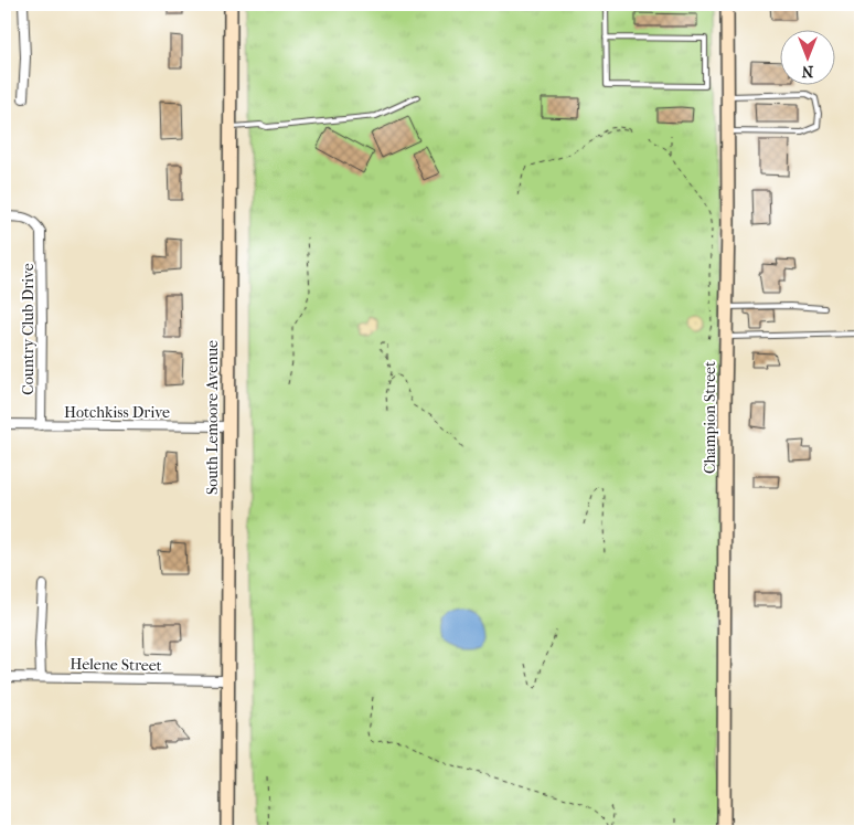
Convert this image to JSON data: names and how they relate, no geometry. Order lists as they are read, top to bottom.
{
  "streets": {
    "street": [
      "Country Club Drive",
      "Hotchkiss Drive",
      "South Lemoore Avenue",
      "Champion Street",
      "Helene Street"
    ]
  },
  "crossings": [
    ["Country Club Drive", "Hotchkiss Drive"],
    ["Hotchkiss Drive", "South Lemoore Avenue"],
    ["South Lemoore Avenue", "Helene Street"]
  ],
  "north": "bottom"
}
